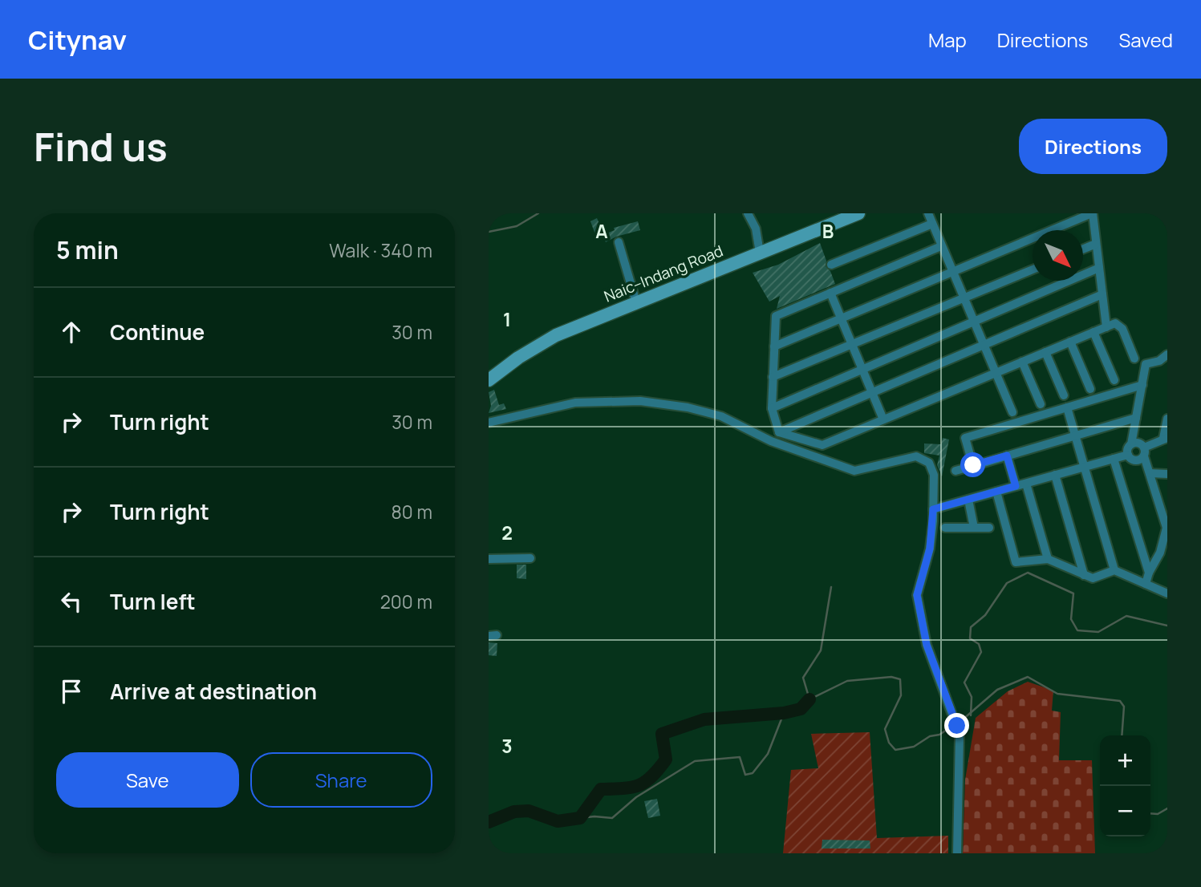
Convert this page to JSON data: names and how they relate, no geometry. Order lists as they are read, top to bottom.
{
  "streets": {
    "main road": ["Naic–Indang Road"]
  },
  "north": "bottom right",
  "page": {
    "header": "Citynav",
    "nav": ["Map", "Directions", "Saved"],
    "buttons": [
      "Directions",
      ["Save", "Share"]
    ],
    "title": "Find us",
    "heading": ["5 min", "Walk · 340 m"],
    "list": [
      ["Continue", "30 m"],
      ["Turn right", "30 m"],
      ["Turn right", "80 m"],
      ["Turn left", "200 m"],
      "Arrive at destination"
    ],
    "map_buttons": ["+", "−"]
  },
  "grid": {
    "columns": ["A", "B"],
    "rows": ["1", "2", "3"]
  }
}
